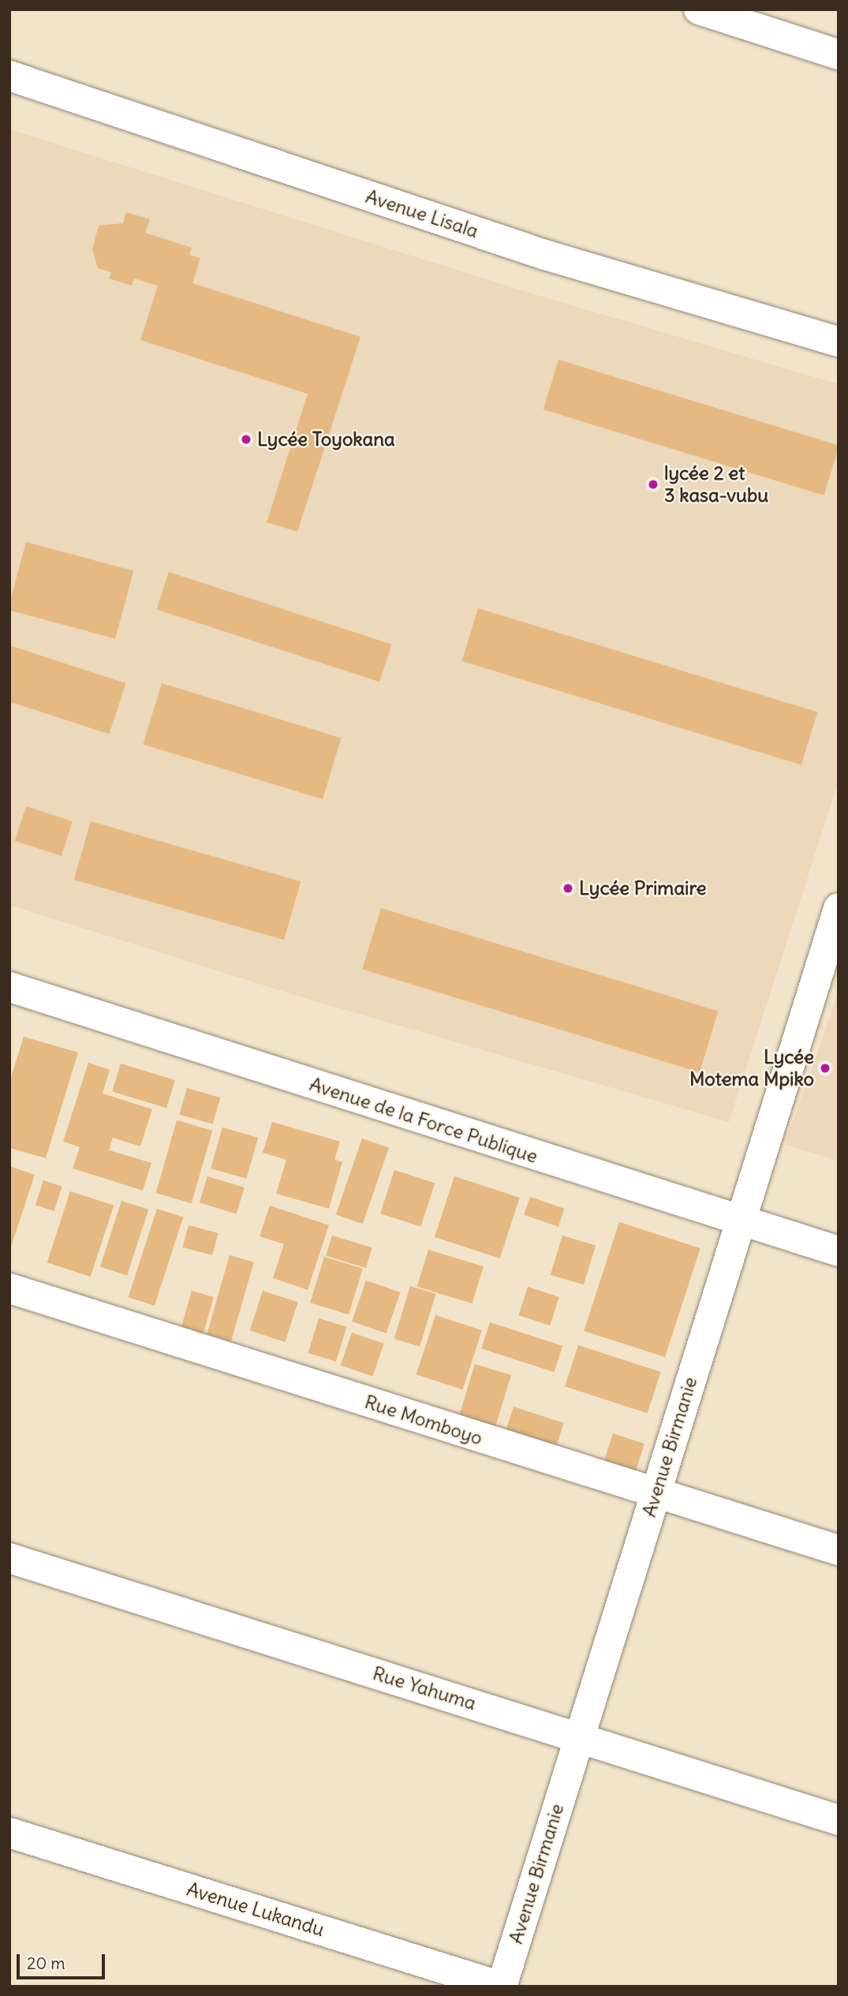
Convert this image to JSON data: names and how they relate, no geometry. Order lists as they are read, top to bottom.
{
  "streets": {
    "street": [
      "Avenue Lisala",
      "Avenue de la Force Publique",
      "Rue Momboyo",
      "Avenue Birmanie",
      "Rue Yahuma",
      "Avenue Lukandu"
    ]
  },
  "crossings": [
    ["Avenue de la Force Publique", "Avenue Birmanie"],
    ["Rue Momboyo", "Avenue Birmanie"],
    ["Avenue Birmanie", "Rue Yahuma"],
    ["Avenue Birmanie", "Avenue Lukandu"]
  ],
  "places": [
    "Lycée Toyokana",
    "lycée 2 et 3 kasa-vubu",
    "Lycée Primaire",
    "Lycée Motema Mpiko"
  ],
  "scale_bar": "20 m"
}
